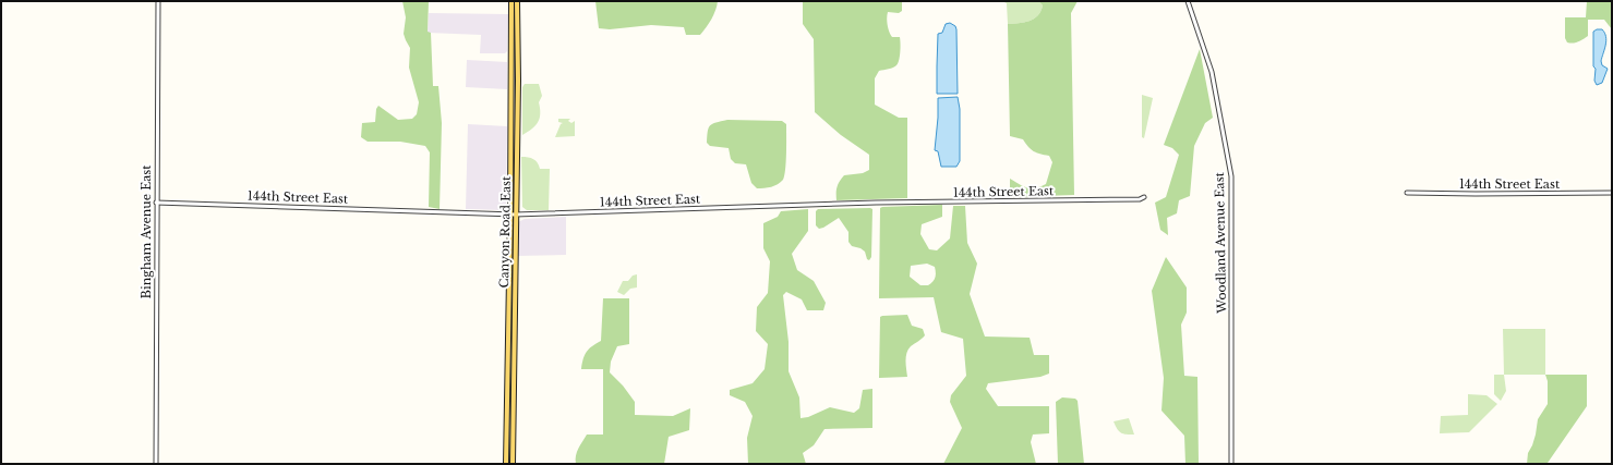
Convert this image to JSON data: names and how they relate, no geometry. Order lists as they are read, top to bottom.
{
  "streets": {
    "main road": ["Canyon Road East"],
    "street": ["144th Street East", "Bingham Avenue East", "Woodland Avenue East"]
  },
  "crossings": [
    ["144th Street East", "Bingham Avenue East"],
    ["144th Street East", "Canyon Road East"]
  ]
}
